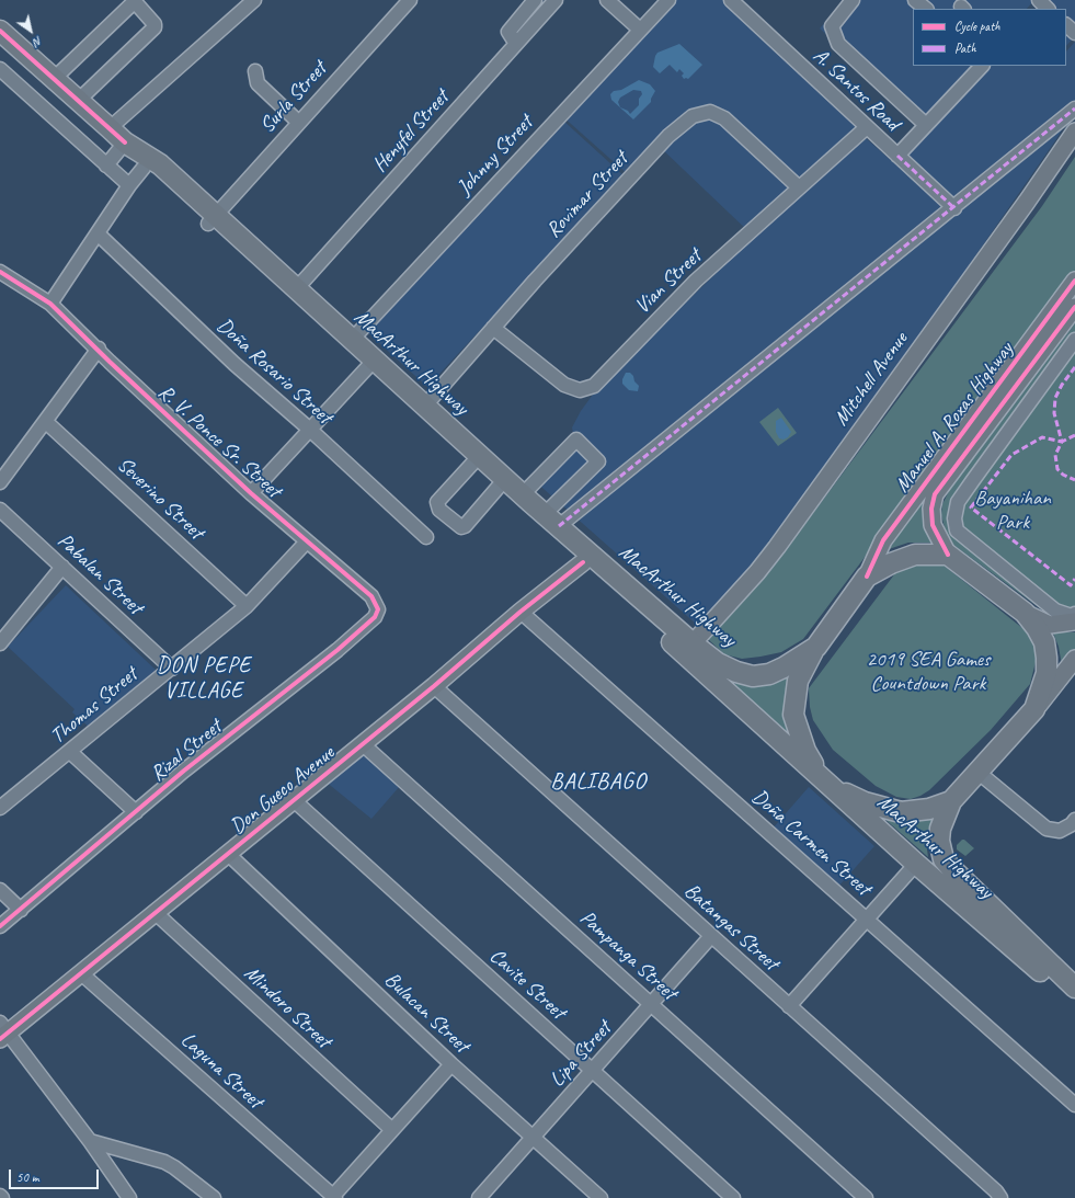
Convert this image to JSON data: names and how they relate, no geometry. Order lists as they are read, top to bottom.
{
  "streets": {
    "highway": ["MacArthur Highway"],
    "main road": ["Mitchell Avenue", "Manuel A. Roxas Highway", "Don Gueco Avenue"],
    "street": [
      "A. Santos Road",
      "Surla Street",
      "Henyfel Street",
      "Johnny Street",
      "Rovimar Street",
      "Vian Street",
      "Doña Rosario Street",
      "R. V. Ponce Sr. Street",
      "Severino Street",
      "Pabalan Street",
      "Thomas Street",
      "Rizal Street",
      "Doña Carmen Street",
      "Batangas Street",
      "Pampanga Street",
      "Cavite Street",
      "Mindoro Street",
      "Bulacan Street",
      "Lipa Street",
      "Laguna Street"
    ]
  },
  "crossings": [
    ["A. Santos Road", "Vian Street"],
    ["Surla Street", "MacArthur Highway"],
    ["Henyfel Street", "MacArthur Highway"],
    ["Johnny Street", "MacArthur Highway"],
    ["Rovimar Street", "Vian Street"],
    ["Rovimar Street", "MacArthur Highway"],
    ["MacArthur Highway", "Mitchell Avenue"],
    ["MacArthur Highway", "Manuel A. Roxas Highway"],
    ["MacArthur Highway", "Don Gueco Avenue"],
    ["R. V. Ponce Sr. Street", "Thomas Street"],
    ["R. V. Ponce Sr. Street", "Rizal Street"],
    ["Severino Street", "Thomas Street"],
    ["Pabalan Street", "Thomas Street"],
    ["Don Gueco Avenue", "Doña Carmen Street"],
    ["Don Gueco Avenue", "Batangas Street"],
    ["Don Gueco Avenue", "Pampanga Street"],
    ["Don Gueco Avenue", "Cavite Street"],
    ["Don Gueco Avenue", "Mindoro Street"],
    ["Don Gueco Avenue", "Bulacan Street"],
    ["Don Gueco Avenue", "Laguna Street"],
    ["Batangas Street", "Lipa Street"],
    ["Pampanga Street", "Lipa Street"],
    ["Cavite Street", "Lipa Street"],
    ["Bulacan Street", "Lipa Street"]
  ],
  "districts": ["DON PEPE VILLAGE", "BALIBAGO"],
  "parks": ["Bayanihan Park", "2019 SEA Games Countdown Park"],
  "legend": ["Cycle path", "Path"],
  "scale_bar": "50 m",
  "north": "bottom right"
}
